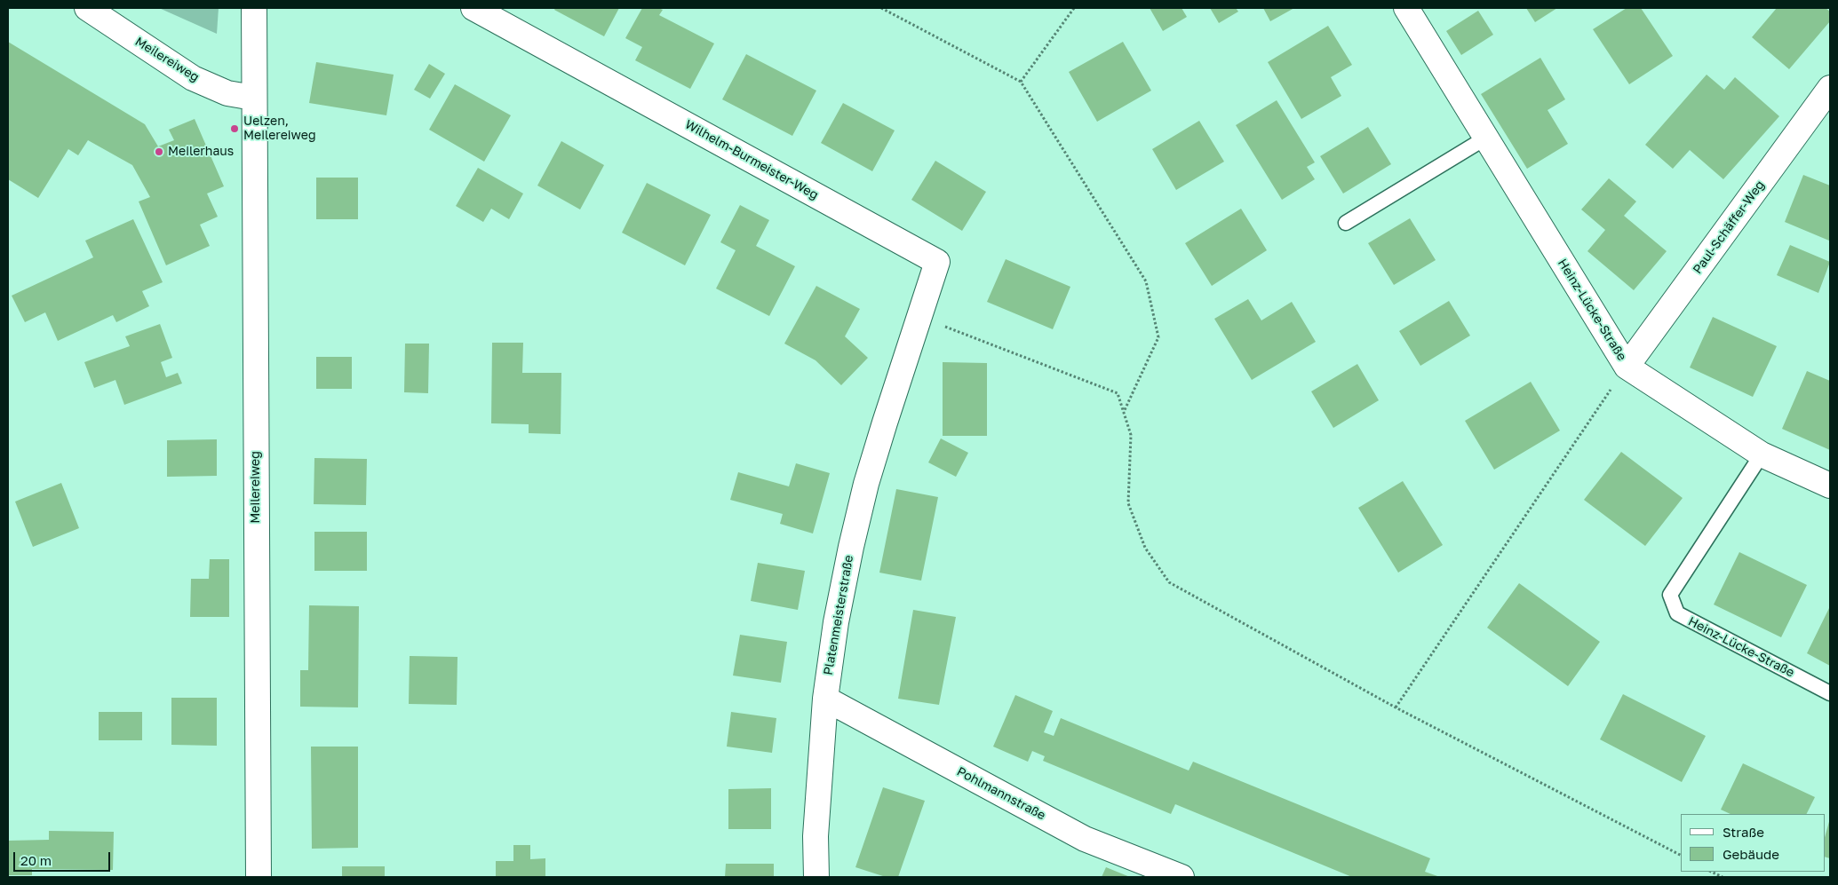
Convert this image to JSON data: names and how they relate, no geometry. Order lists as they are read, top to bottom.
{
  "streets": {
    "street": [
      "Meilereiweg",
      "Wilhelm-Burmeister-Weg",
      "Paul-Schäffer-Weg",
      "Heinz-Lücke-Straße",
      "Platenmeisterstraße",
      "Pohlmannstraße"
    ]
  },
  "crossings": [
    ["Wilhelm-Burmeister-Weg", "Platenmeisterstraße"],
    ["Paul-Schäffer-Weg", "Heinz-Lücke-Straße"],
    ["Platenmeisterstraße", "Pohlmannstraße"]
  ],
  "places": ["Uelzen, Meilereiweg", "Meilerhaus"],
  "legend": ["Straße", "Gebäude"],
  "scale_bar": "20 m"
}
